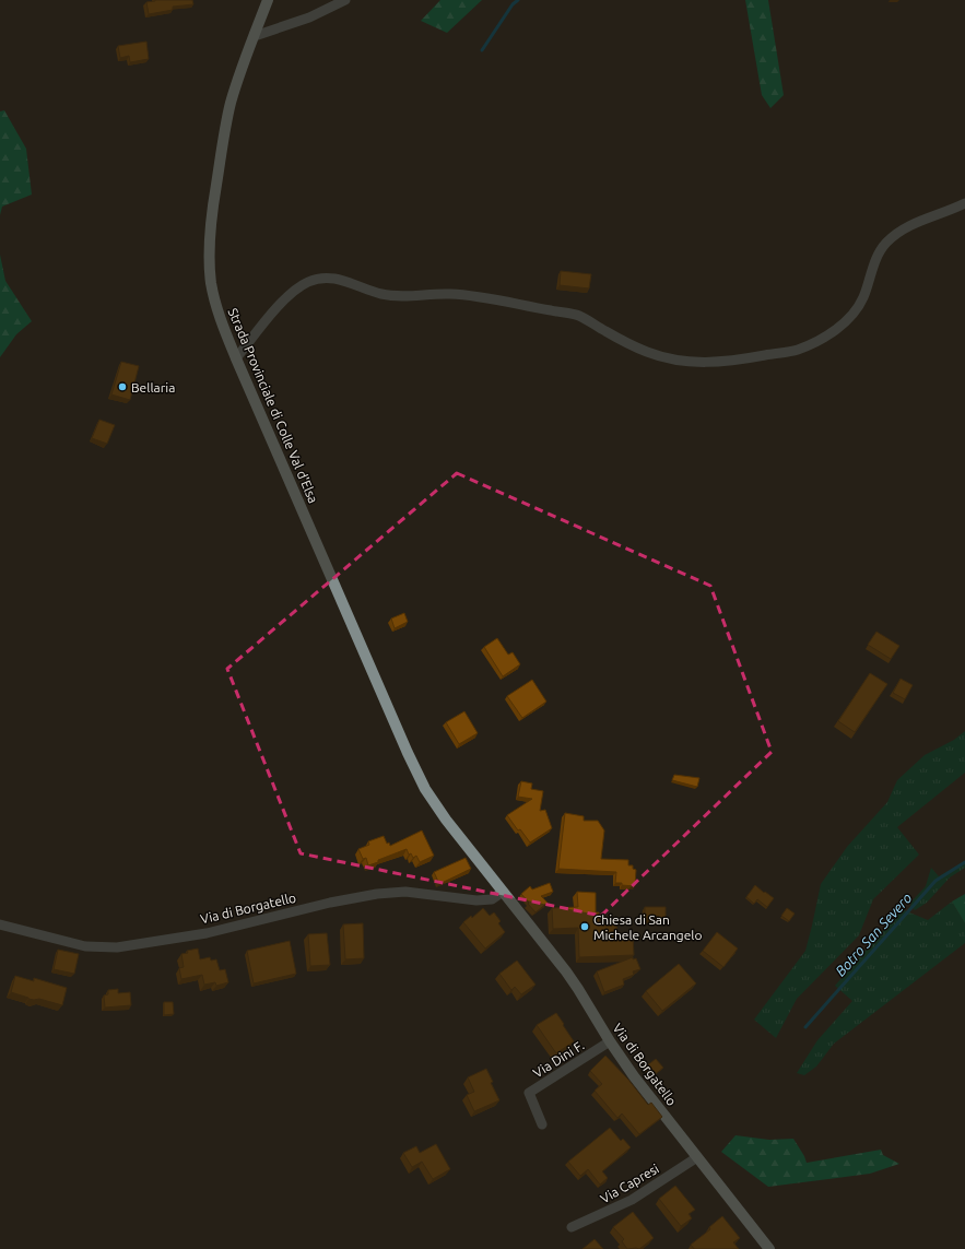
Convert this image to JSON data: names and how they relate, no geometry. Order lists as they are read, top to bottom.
{
  "streets": {
    "main road": ["Strada Provinciale di Colle Val d'Elsa", "Via di Borgatello"],
    "street": ["Via Dini F.", "Via Capresi"]
  },
  "crossings": [
    ["Strada Provinciale di Colle Val d'Elsa", "Via di Borgatello"],
    ["Via di Borgatello", "Via Dini F."],
    ["Via di Borgatello", "Via Capresi"]
  ],
  "water": ["Botro San Severo"],
  "places": ["Bellaria", "Chiesa di San Michele Arcangelo"]
}
